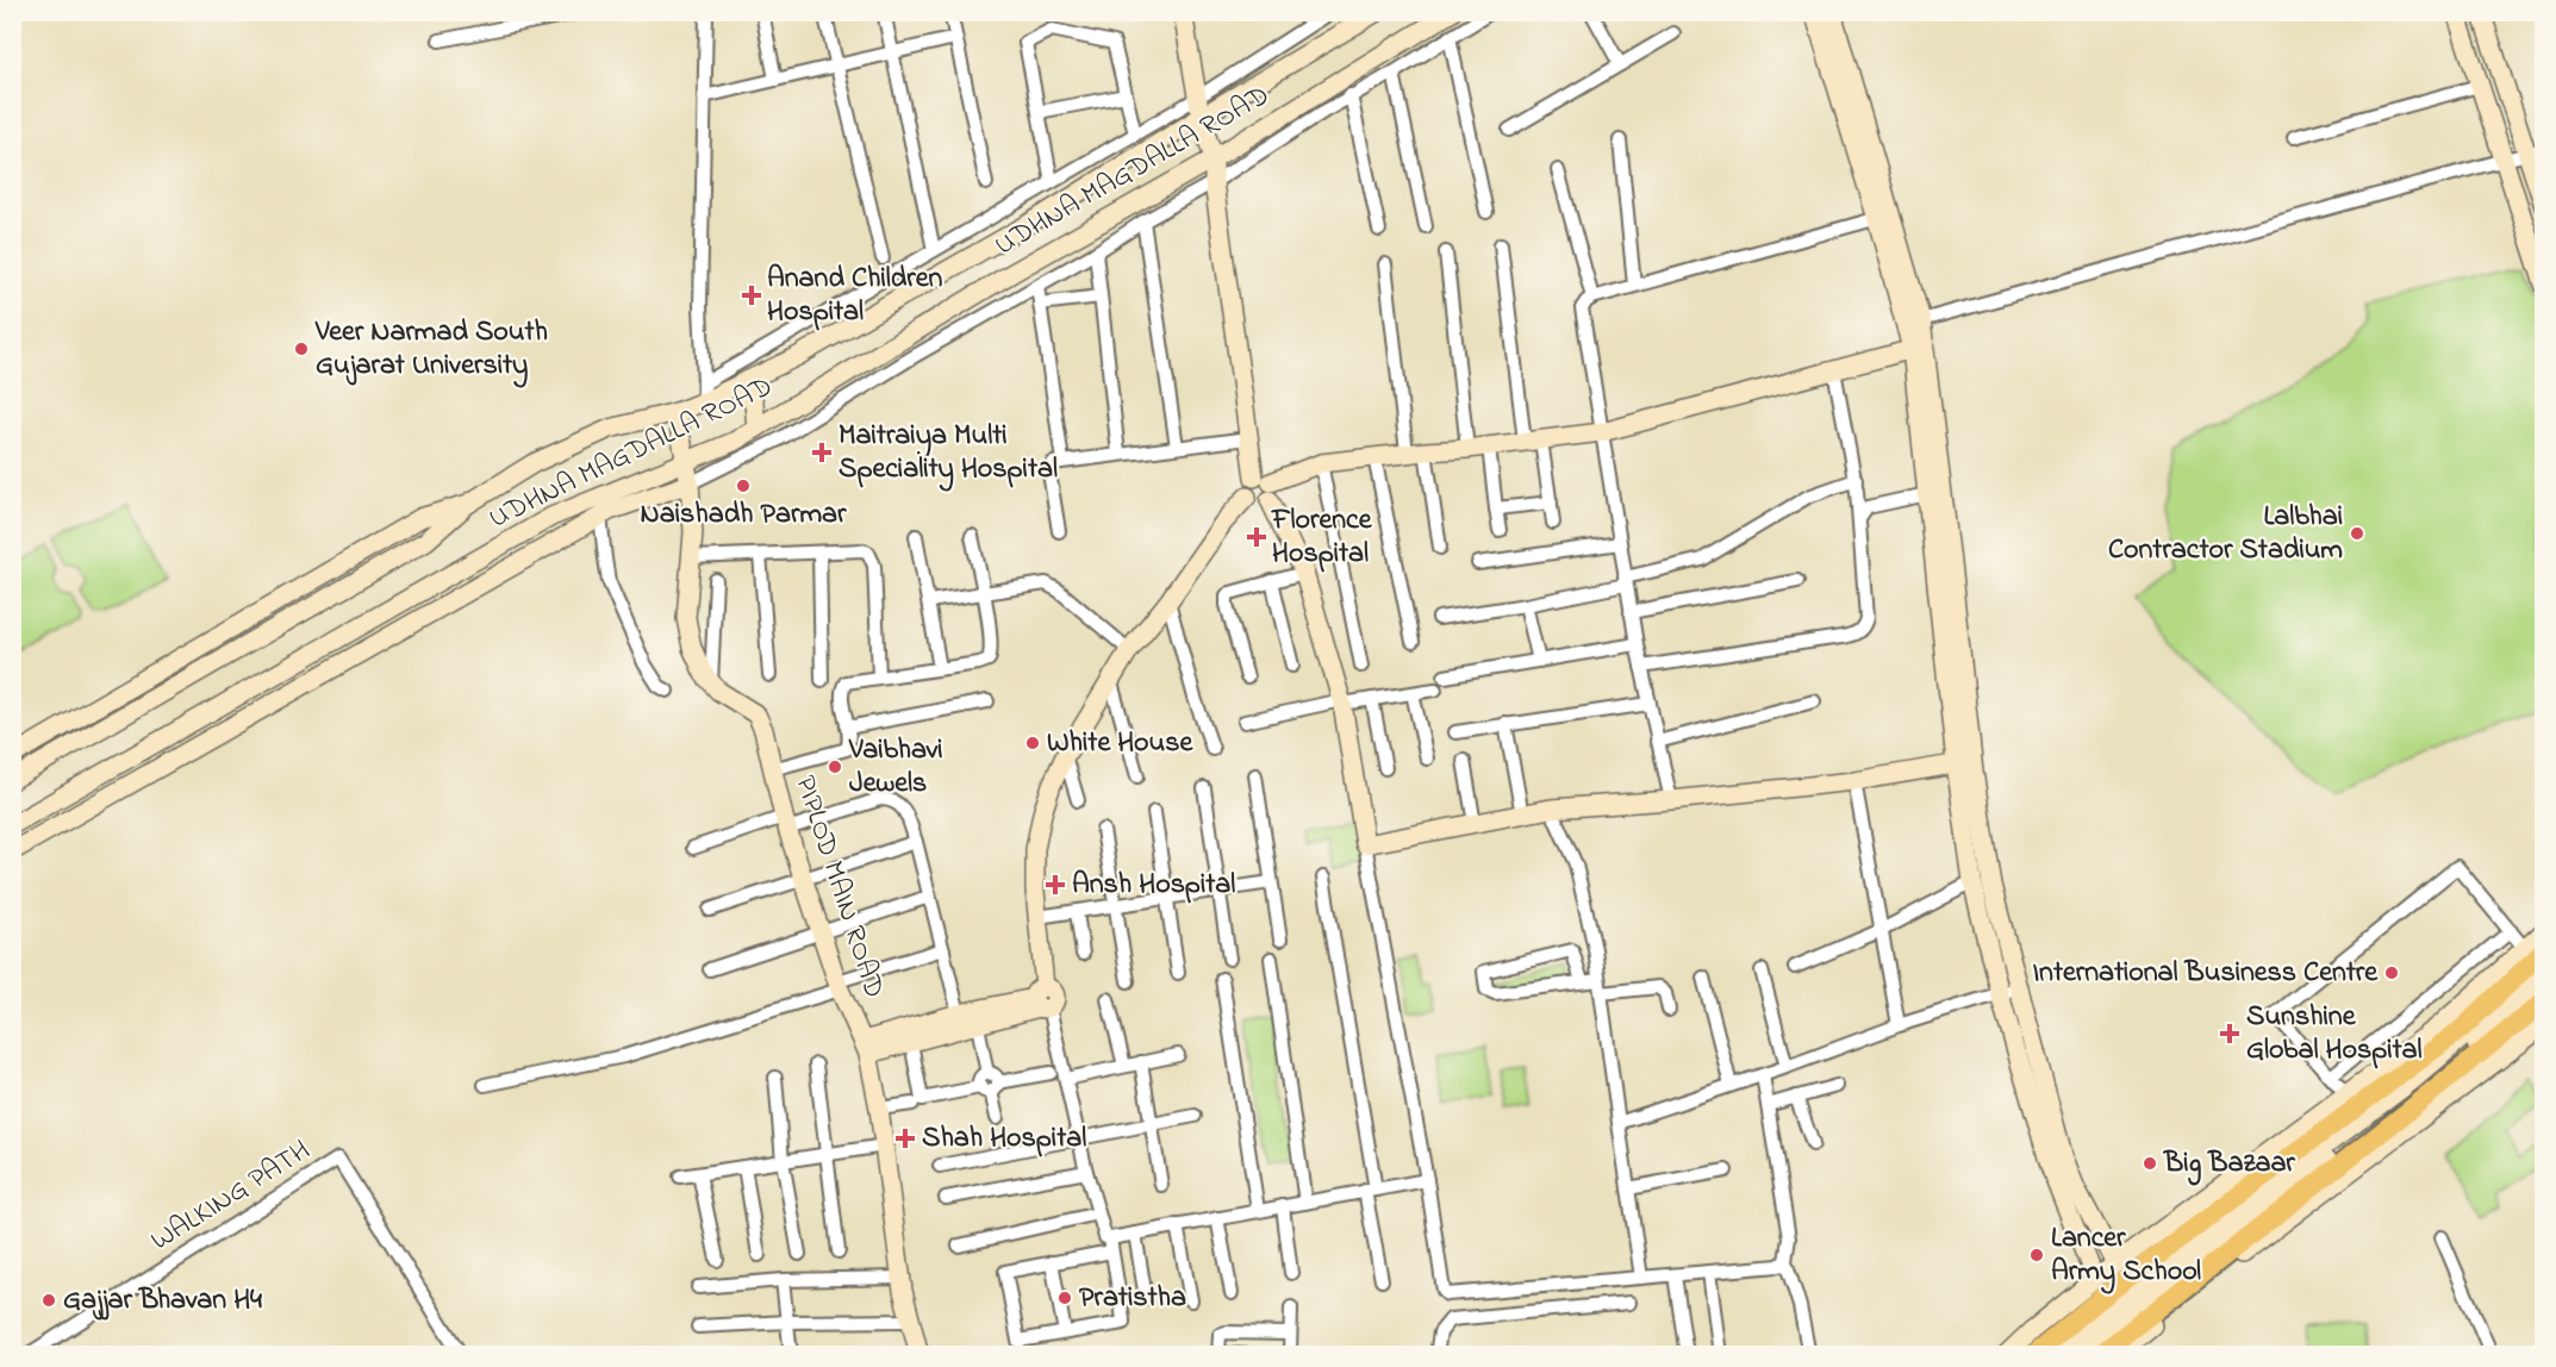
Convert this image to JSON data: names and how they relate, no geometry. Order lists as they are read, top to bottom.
{
  "streets": {
    "street": ["UDHNA MAGDALLA ROAD", "PIPLOD MAIN ROAD", "WALKING PATH"]
  },
  "crossings": [
    ["UDHNA MAGDALLA ROAD", "PIPLOD MAIN ROAD"]
  ],
  "places": {
    "health": [
      "Anand Children Hospital",
      "Maitraiya Multi Speciality Hospital",
      "Florence Hospital",
      "Ansh Hospital",
      "Sunshine Global Hospital",
      "Shah Hospital"
    ],
    "other": [
      "Veer Narmad South Gujarat University",
      "Naishadh Parmar",
      "Lalbhai Contractor Stadium",
      "White House",
      "Vaibhavi Jewels",
      "International Business Centre",
      "Big Bazaar",
      "Lancer Army School",
      "Pratistha",
      "Gajjar Bhavan H4"
    ]
  }
}
